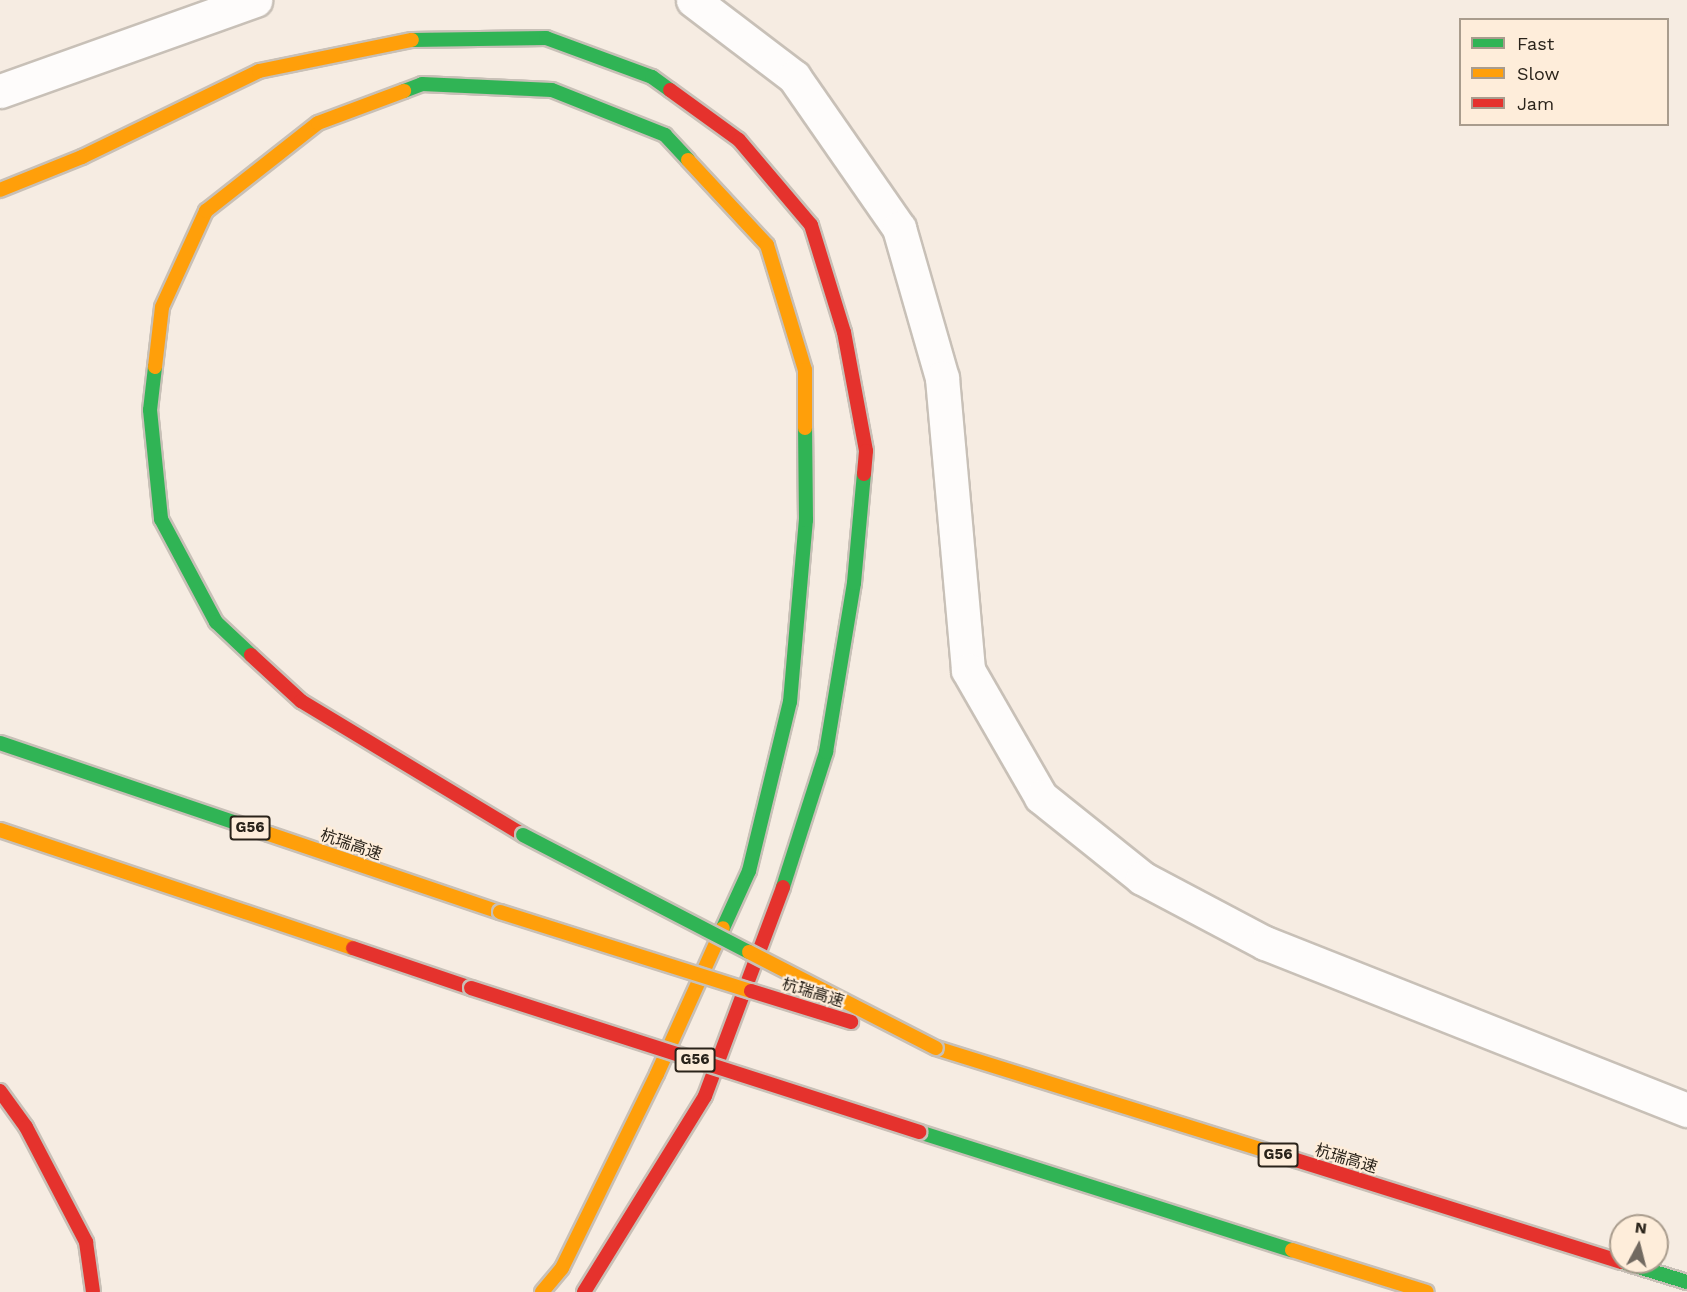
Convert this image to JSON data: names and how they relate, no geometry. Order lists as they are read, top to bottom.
{
  "streets": {
    "highway": ["G56", "杭瑞高速"]
  },
  "legend": ["Fast", "Slow", "Jam"],
  "north": "top"
}
